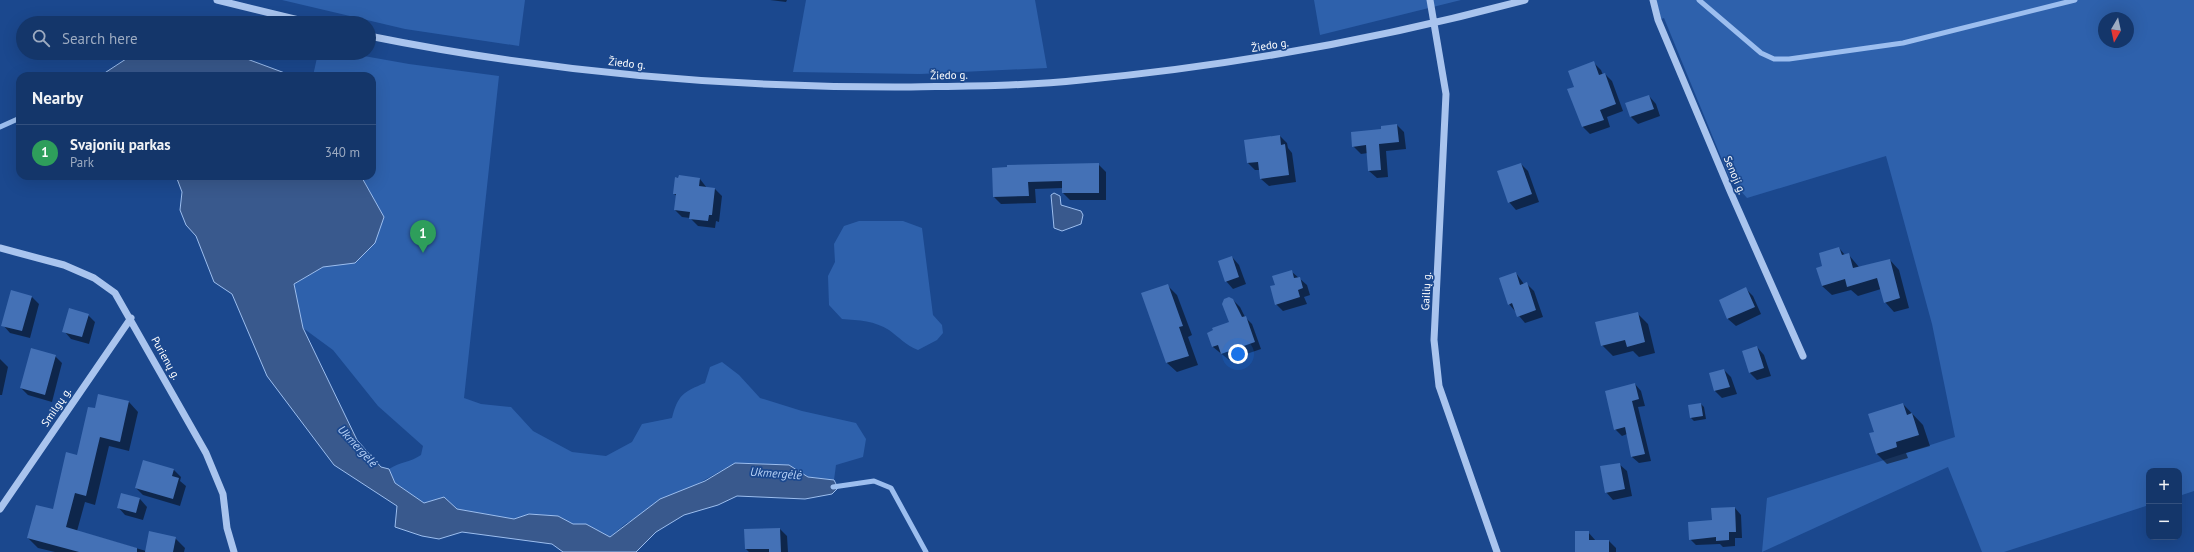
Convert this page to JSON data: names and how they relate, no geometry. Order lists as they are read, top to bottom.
{
  "streets": {
    "street": [
      "Žiedo g.",
      "Senoji g.",
      "Gailių g.",
      "Purienų g.",
      "Smilgų g."
    ]
  },
  "crossings": [
    ["Žiedo g.", "Gailių g."],
    ["Purienų g.", "Smilgų g."]
  ],
  "water": ["Ukmergėlė"],
  "north": "bottom",
  "page": {
    "search": "Search here",
    "heading": "Nearby",
    "list": [
      {
        "mark": "1",
        "name": "Svajonių parkas",
        "note": "Park",
        "value": "340 m"
      }
    ],
    "pins": "1",
    "map_buttons": ["+", "−"]
  }
}
